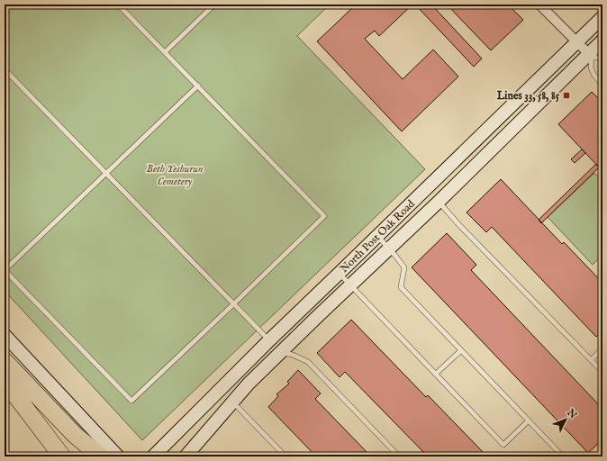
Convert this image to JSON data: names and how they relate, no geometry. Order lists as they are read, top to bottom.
{
  "streets": {
    "main road": ["North Post Oak Road"]
  },
  "parks": ["Beth Yeshurun Cemetery"],
  "places": {
    "transit": ["Lines 33, 58, 85"]
  },
  "north": "top right"
}
